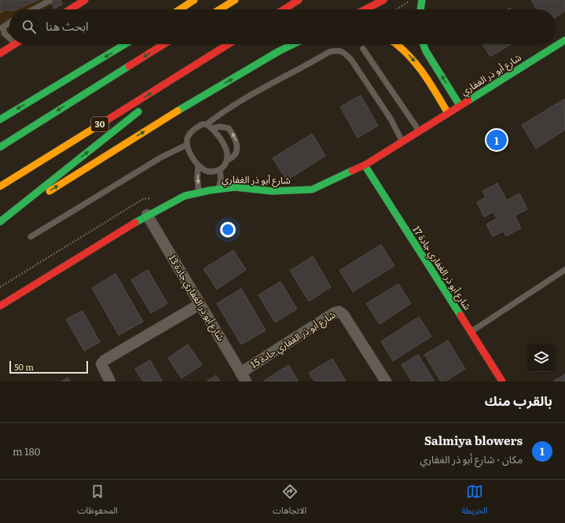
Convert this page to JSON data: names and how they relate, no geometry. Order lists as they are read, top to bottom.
{
  "streets": {
    "main road": ["شارع أبو ذر الغفاري", "30", "شارع أبو ذر الغفاري جادة 17"],
    "street": ["شارع أبو ذر الغفاري جادة 13", "شارع أبو ذر الغفاري جادة 15"]
  },
  "crossings": [
    ["شارع أبو ذر الغفاري", "شارع أبو ذر الغفاري جادة 17"],
    ["شارع أبو ذر الغفاري", "شارع أبو ذر الغفاري جادة 13"],
    ["شارع أبو ذر الغفاري جادة 13", "شارع أبو ذر الغفاري جادة 15"]
  ],
  "scale_bar": "50 m",
  "page": {
    "search": "ابحث هنا",
    "pins": "1",
    "scale": "50 m",
    "heading": "بالقرب منك",
    "list": [
      {
        "mark": "1",
        "name": "Salmiya blowers",
        "note": "مكان · شارع أبو ذر الغفاري",
        "value": "180 m"
      }
    ],
    "nav": ["الخريطة", "الاتجاهات", "المحفوظات"]
  }
}
